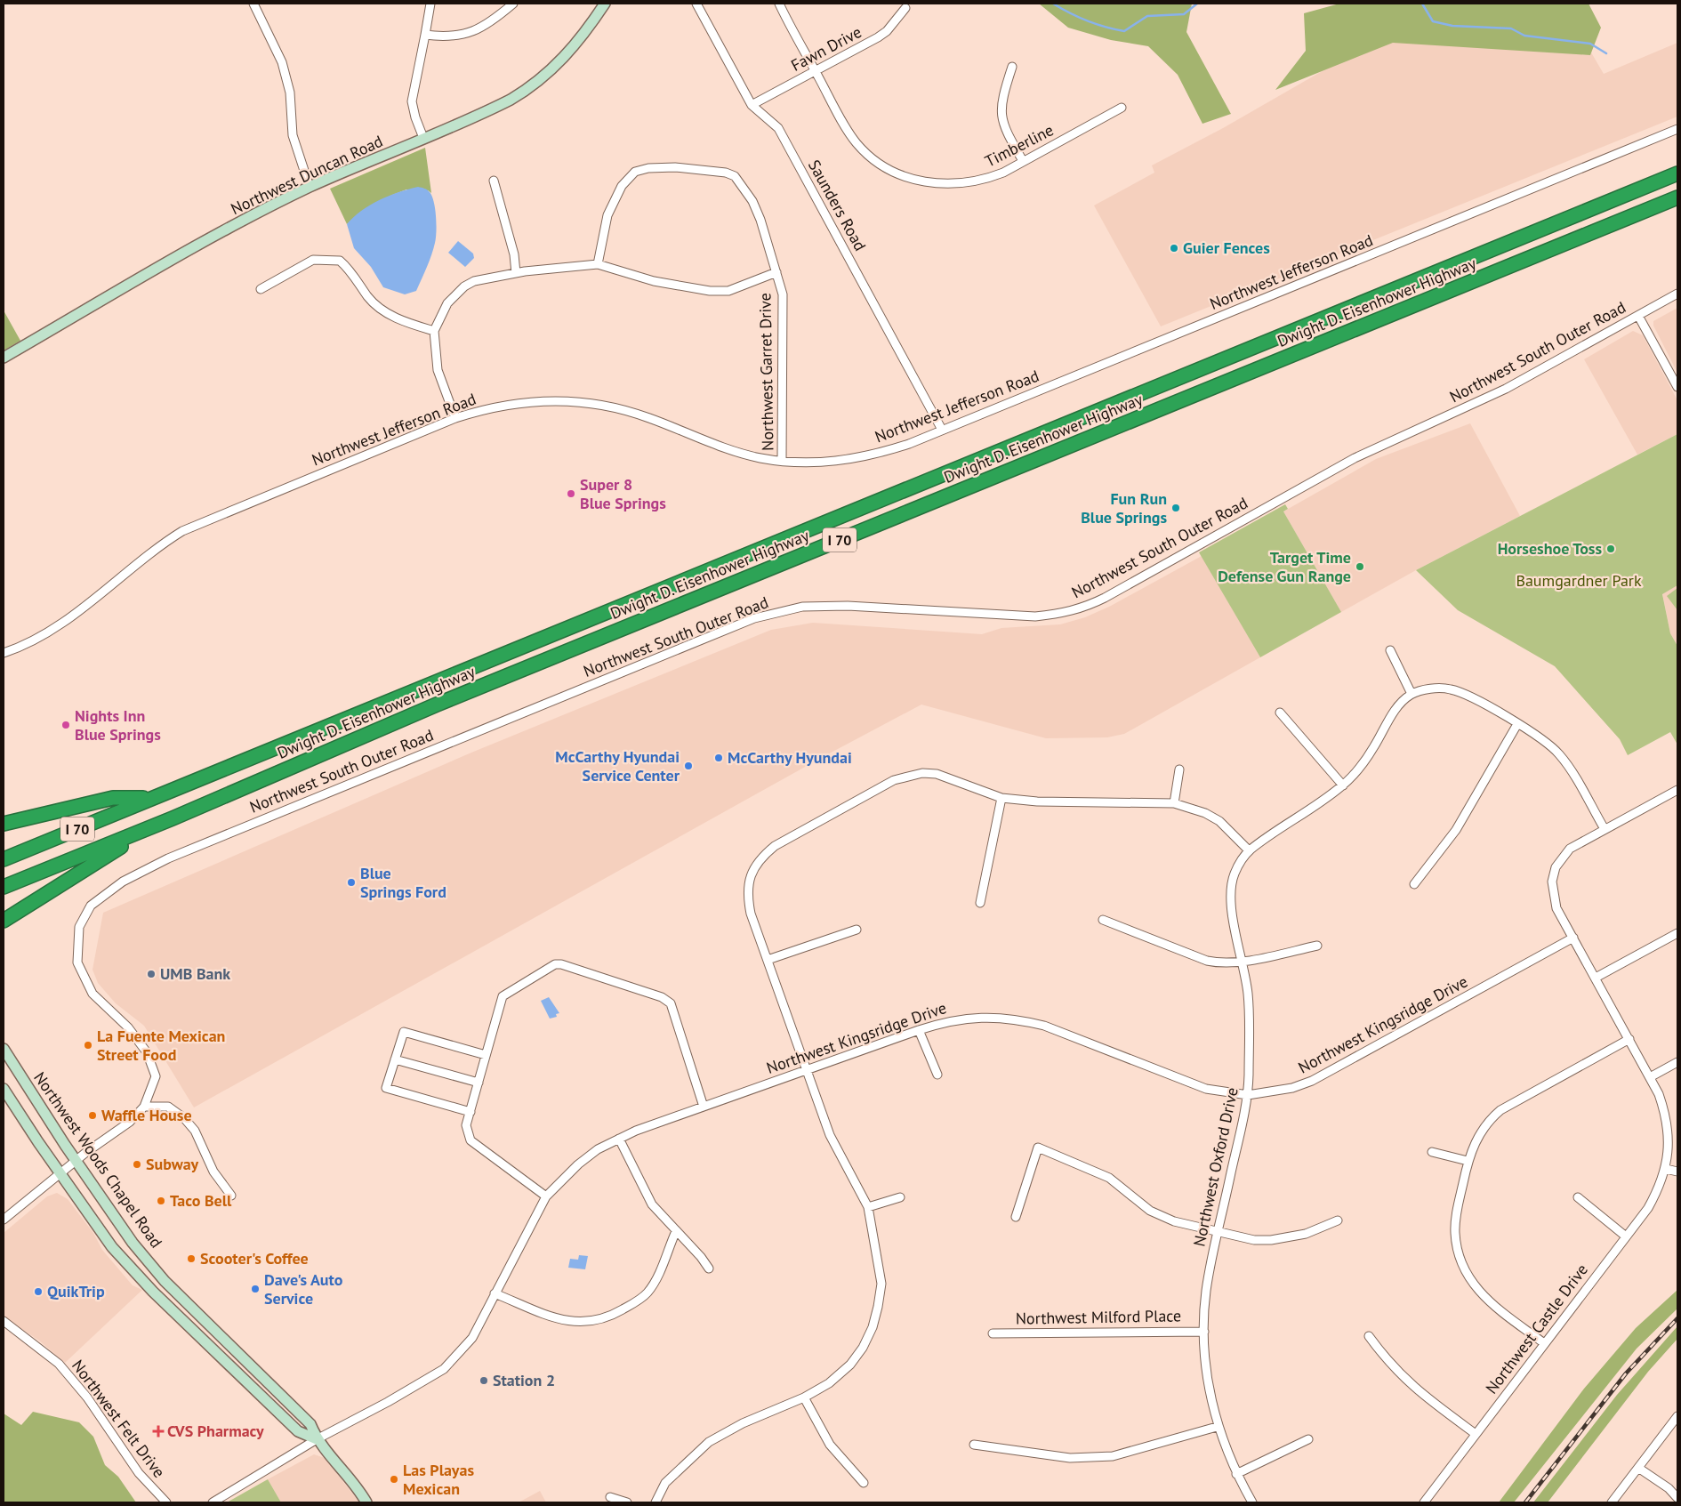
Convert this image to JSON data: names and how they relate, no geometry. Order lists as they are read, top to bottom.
{
  "streets": {
    "highway": ["Dwight D. Eisenhower Highway", "I 70"],
    "main road": ["Northwest Duncan Road", "Northwest Woods Chapel Road"],
    "street": [
      "Fawn Drive",
      "Timberline",
      "Saunders Road",
      "Northwest Jefferson Road",
      "Northwest South Outer Road",
      "Northwest Garret Drive",
      "Northwest Kingsridge Drive",
      "Northwest Oxford Drive",
      "Northwest Milford Place",
      "Northwest Castle Drive",
      "Northwest Felt Drive"
    ]
  },
  "crossings": [
    ["Fawn Drive", "Timberline"],
    ["Fawn Drive", "Saunders Road"],
    ["Saunders Road", "Northwest Jefferson Road"],
    ["Northwest Jefferson Road", "Northwest Garret Drive"],
    ["Northwest South Outer Road", "Northwest Woods Chapel Road"],
    ["Northwest Kingsridge Drive", "Northwest Woods Chapel Road"],
    ["Northwest Kingsridge Drive", "Northwest Oxford Drive"],
    ["Northwest Oxford Drive", "Northwest Milford Place"]
  ],
  "parks": ["Baumgardner Park"],
  "places": {
    "other": [
      "Guier Fences",
      "Super 8 Blue Springs",
      "Fun Run Blue Springs",
      "Horseshoe Toss",
      "Target Time Defense Gun Range",
      "Nights Inn Blue Springs",
      "McCarthy Hyundai",
      "McCarthy Hyundai Service Center",
      "Blue Springs Ford",
      "UMB Bank",
      "La Fuente Mexican Street Food",
      "Waffle House",
      "Subway",
      "Taco Bell",
      "Scooter's Coffee",
      "Dave's Auto Service",
      "QuikTrip",
      "Station 2",
      "Las Playas Mexican"
    ],
    "health": ["CVS Pharmacy"]
  }
}
